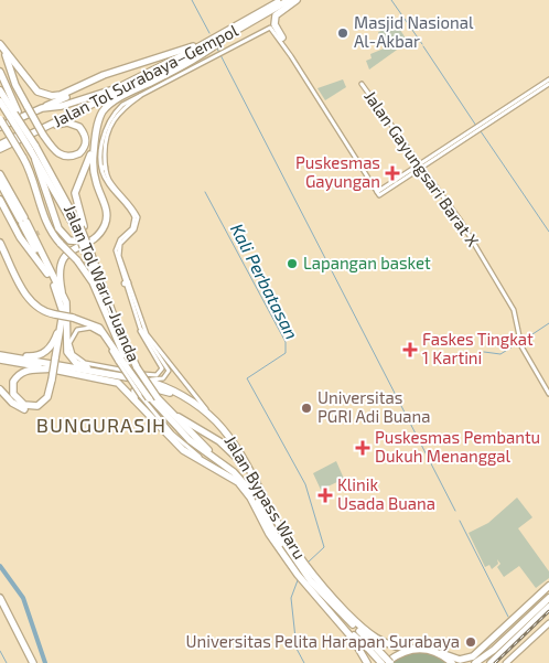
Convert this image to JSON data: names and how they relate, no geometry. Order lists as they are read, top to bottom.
{
  "streets": {
    "highway": ["Jalan Tol Surabaya–Gempol", "Jalan Tol Waru–Juanda", "Jalan Bypass Waru"],
    "street": ["Jalan Gayungsari Barat X"]
  },
  "crossings": [
    ["Jalan Tol Waru–Juanda", "Jalan Bypass Waru"]
  ],
  "districts": ["BUNGURASIH"],
  "water": ["Kali Perbatasan"],
  "places": {
    "other": [
      "Masjid Nasional Al-Akbar",
      "Lapangan basket",
      "Universitas PGRI Adi Buana",
      "Universitas Pelita Harapan Surabaya"
    ],
    "health": [
      "Puskesmas Gayungan",
      "Faskes Tingkat 1 Kartini",
      "Puskesmas Pembantu Dukuh Menanggal",
      "Klinik Usada Buana"
    ]
  }
}
